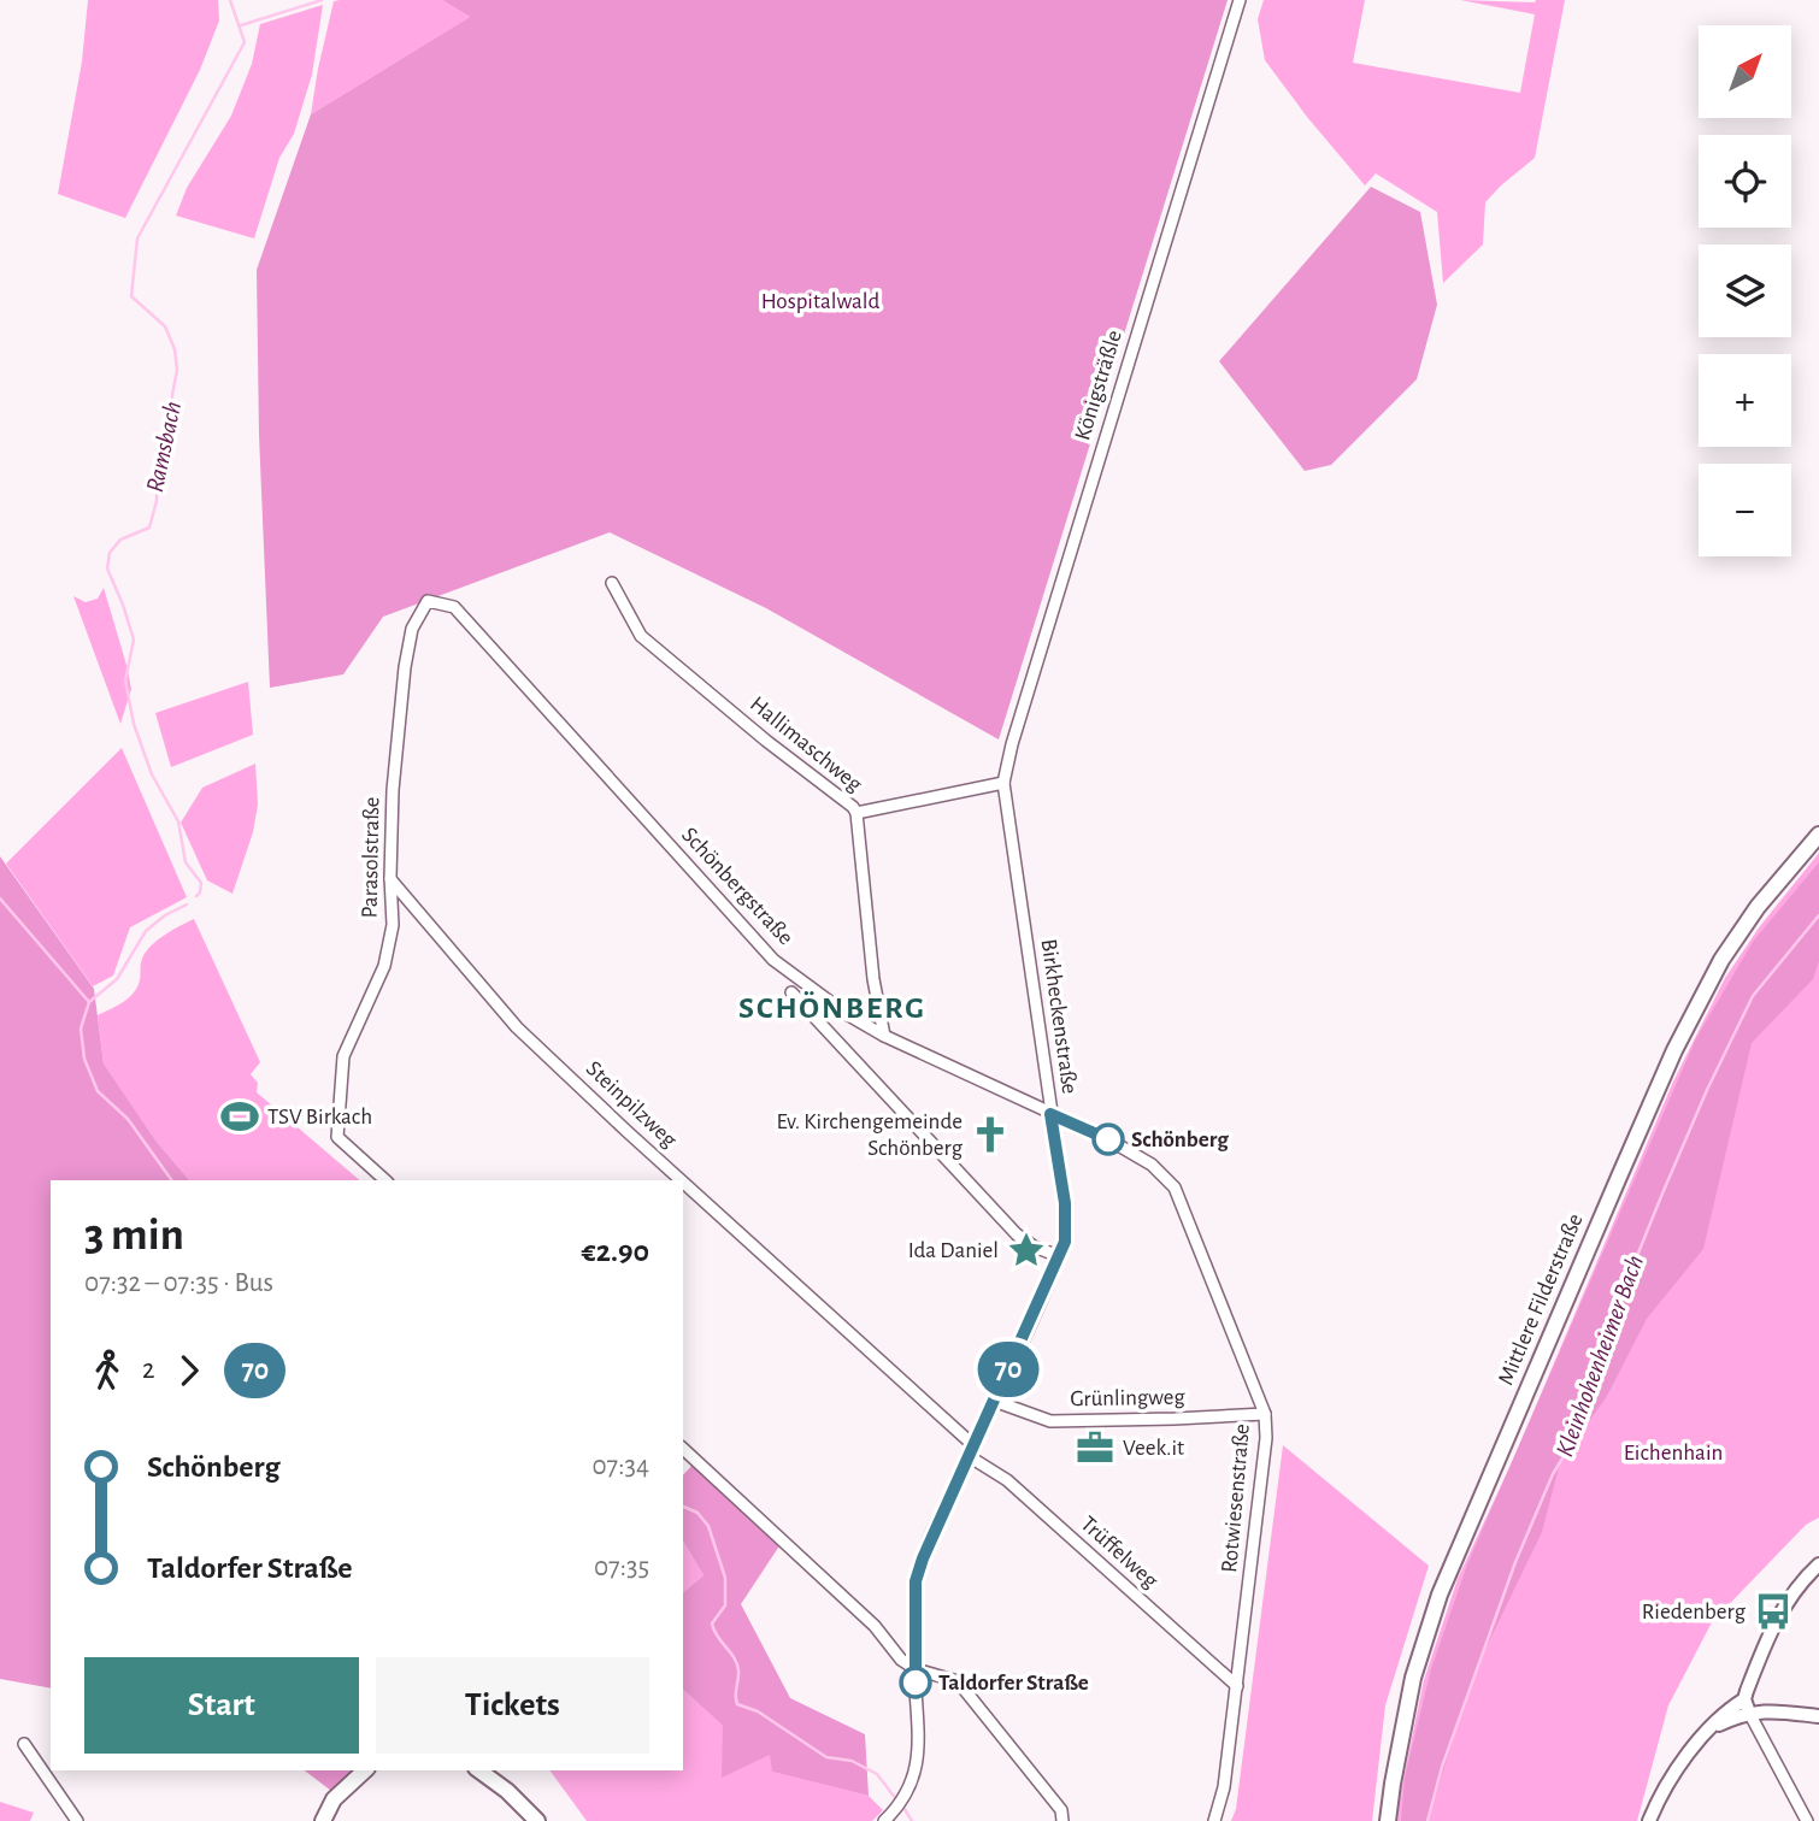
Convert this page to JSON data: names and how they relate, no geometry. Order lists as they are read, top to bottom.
{
  "streets": {
    "main road": ["Mittlere Filderstraße"],
    "street": [
      "Königsträßle",
      "Hallimaschweg",
      "Parasolstraße",
      "Schönbergstraße",
      "Birkheckenstraße",
      "Steinpilzweg",
      "Grünlingweg",
      "Rotwiesenstraße",
      "Trüffelweg"
    ]
  },
  "crossings": [
    ["Königsträßle", "Birkheckenstraße"],
    ["Hallimaschweg", "Schönbergstraße"],
    ["Parasolstraße", "Schönbergstraße"],
    ["Parasolstraße", "Steinpilzweg"],
    ["Schönbergstraße", "Birkheckenstraße"],
    ["Schönbergstraße", "Rotwiesenstraße"],
    ["Birkheckenstraße", "Steinpilzweg"],
    ["Birkheckenstraße", "Grünlingweg"],
    ["Birkheckenstraße", "Rotwiesenstraße"],
    ["Birkheckenstraße", "Trüffelweg"],
    ["Steinpilzweg", "Trüffelweg"],
    ["Grünlingweg", "Rotwiesenstraße"],
    ["Rotwiesenstraße", "Trüffelweg"]
  ],
  "districts": ["SCHÖNBERG"],
  "water": ["Ramsbach", "Kleinhohenheimer Bach"],
  "parks": ["Hospitalwald", "Eichenhain"],
  "places": {
    "sports": ["TSV Birkach"],
    "church": ["Ev. Kirchengemeinde Schönberg"],
    "other": ["Schönberg", "Taldorfer Straße"],
    "place": ["Ida Daniel"],
    "office": ["Veek.it"],
    "bus stop": ["Riedenberg"]
  },
  "lines": ["bus line 70"],
  "north": "top right",
  "page": {
    "on_map": "70",
    "map_buttons": ["+", "−"],
    "heading": ["3 min", "07:32 – 07:35 · Bus", "€2.90"],
    "legs": ["2", "70"],
    "list": [
      {
        "name": "Schönberg",
        "value": "07:34"
      },
      {
        "name": "Taldorfer Straße",
        "value": "07:35"
      }
    ],
    "buttons": ["Start", "Tickets"]
  }
}
